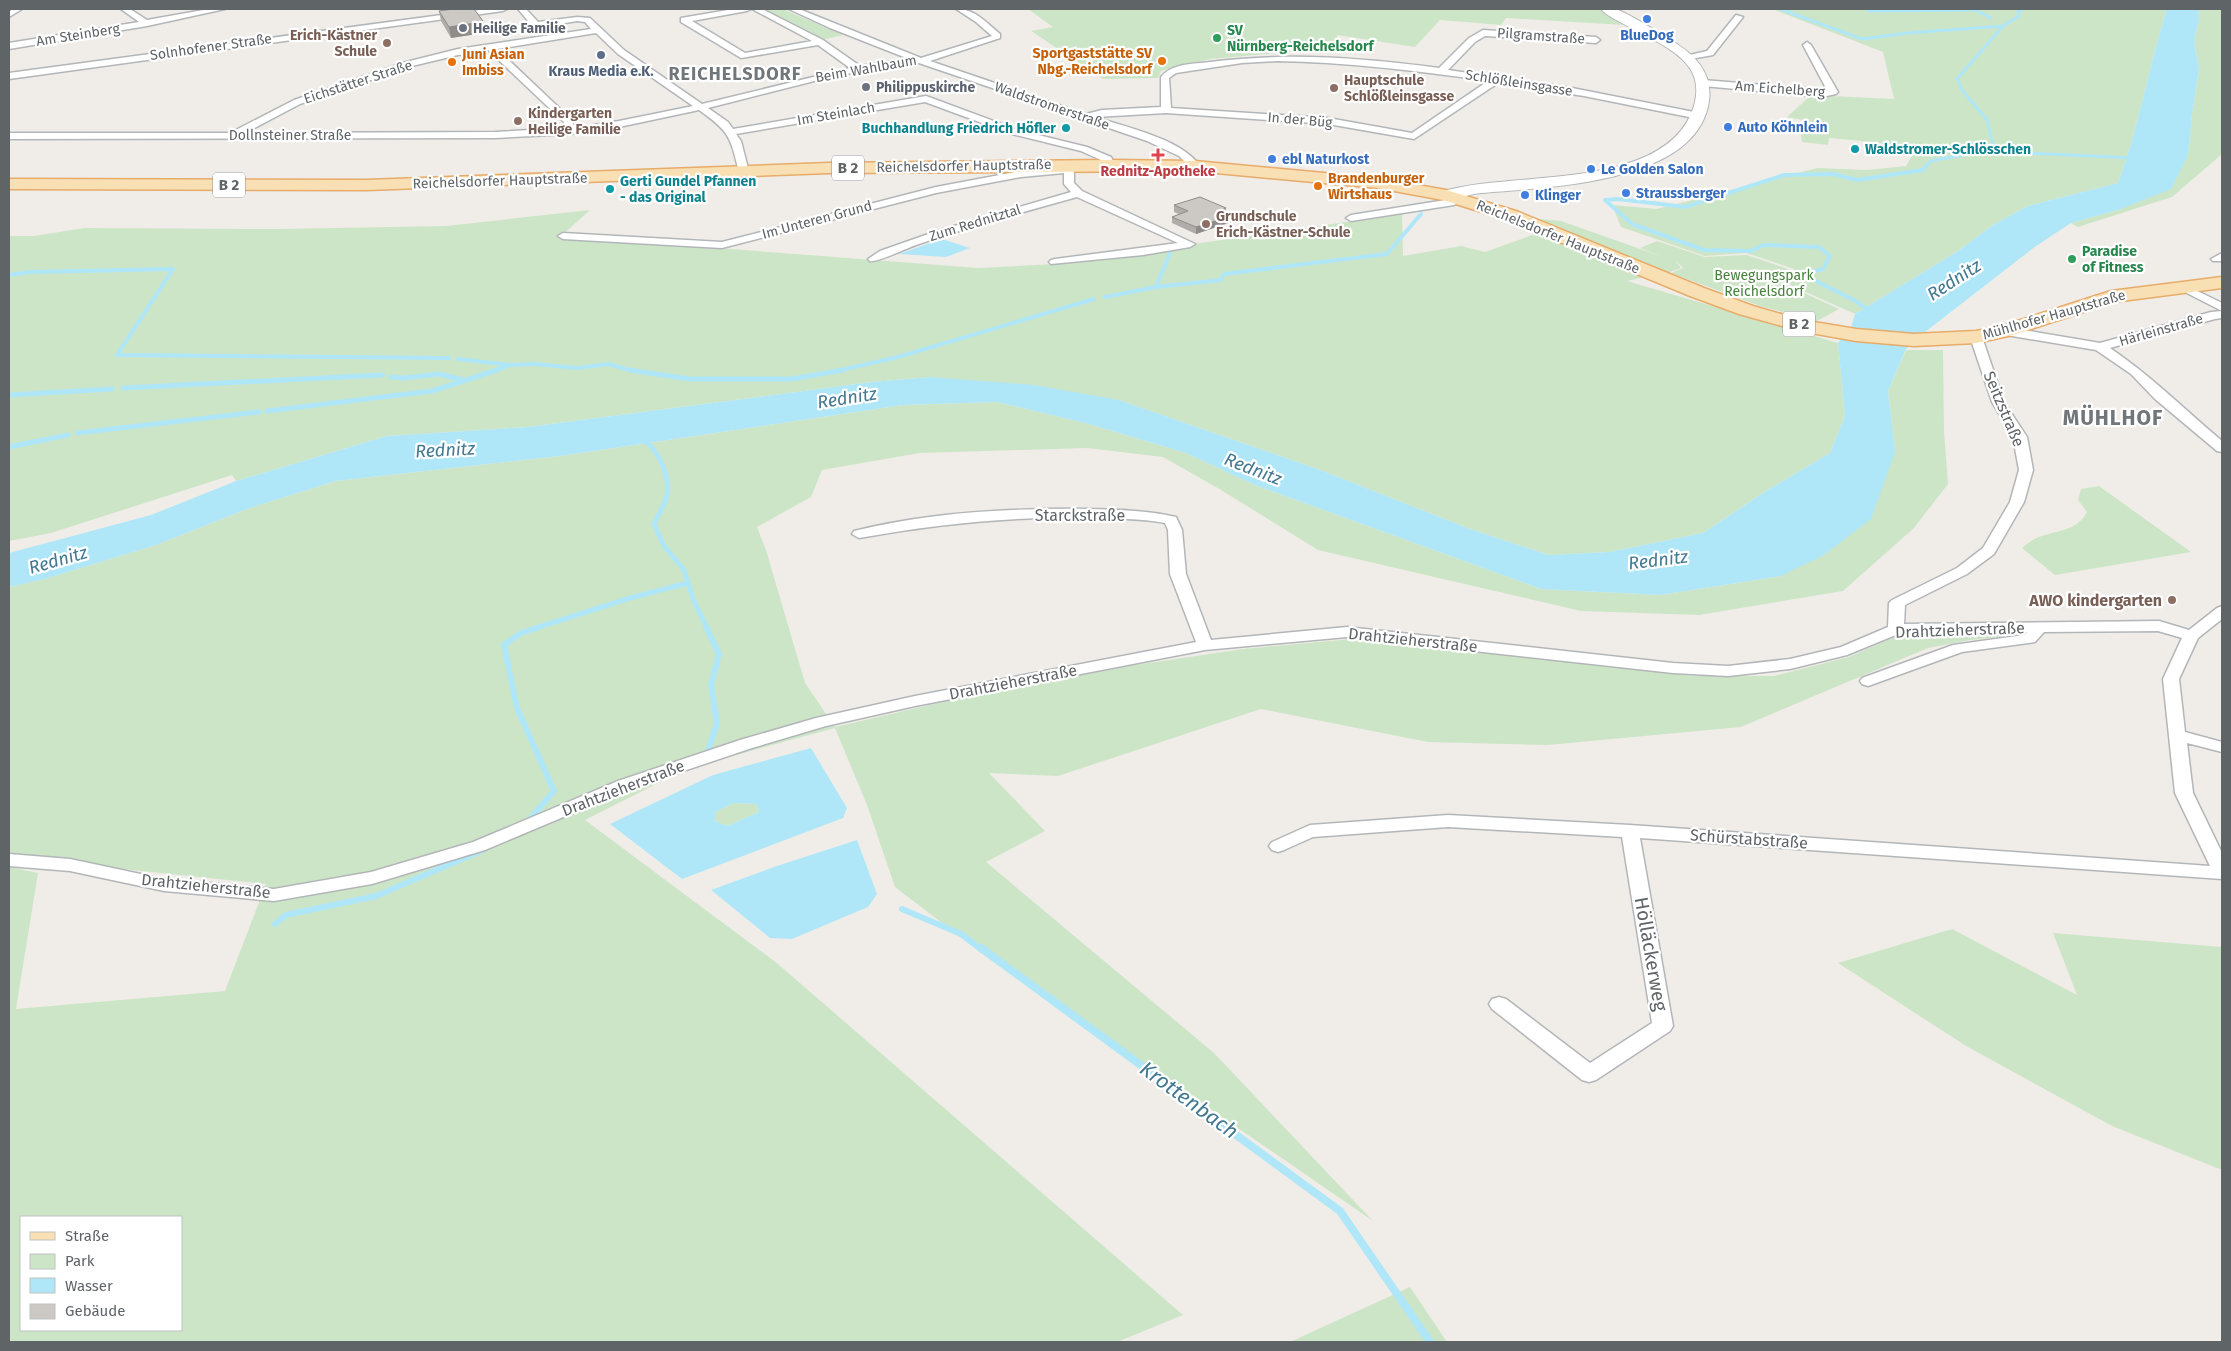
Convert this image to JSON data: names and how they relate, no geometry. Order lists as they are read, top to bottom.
{
  "streets": {
    "main road": ["Reichelsdorfer Hauptstraße", "B 2", "Mühlhofer Hauptstraße"],
    "street": [
      "Am Steinberg",
      "Pilgramstraße",
      "Solnhofener Straße",
      "Beim Wahlbaum",
      "Eichstätter Straße",
      "Schlößleinsgasse",
      "Am Eichelberg",
      "Waldstromerstraße",
      "Im Steinlach",
      "In der Büg",
      "Dollnsteiner Straße",
      "Im Unteren Grund",
      "Zum Rednitztal",
      "Härleinstraße",
      "Seitzstraße",
      "Starckstraße",
      "Drahtzieherstraße",
      "Schürstabstraße",
      "Hölläckerweg"
    ]
  },
  "crossings": [
    ["Pilgramstraße", "Schlößleinsgasse"],
    ["Beim Wahlbaum", "Waldstromerstraße"],
    ["Beim Wahlbaum", "Dollnsteiner Straße"],
    ["Eichstätter Straße", "Dollnsteiner Straße"],
    ["Schlößleinsgasse", "In der Büg"],
    ["Waldstromerstraße", "In der Büg"],
    ["Waldstromerstraße", "Reichelsdorfer Hauptstraße"],
    ["Im Steinlach", "Reichelsdorfer Hauptstraße"],
    ["Reichelsdorfer Hauptstraße", "Im Unteren Grund"],
    ["Reichelsdorfer Hauptstraße", "Mühlhofer Hauptstraße"],
    ["Reichelsdorfer Hauptstraße", "Seitzstraße"],
    ["Mühlhofer Hauptstraße", "Seitzstraße"],
    ["Seitzstraße", "Drahtzieherstraße"],
    ["Starckstraße", "Drahtzieherstraße"],
    ["Schürstabstraße", "Hölläckerweg"]
  ],
  "districts": ["REICHELSDORF", "MÜHLHOF"],
  "water": ["Rednitz", "Krottenbach"],
  "parks": ["Bewegungspark Reichelsdorf"],
  "places": {
    "other": [
      "BlueDog",
      "Heilige Familie",
      "SV Nürnberg-Reichelsdorf",
      "Erich-Kästner Schule",
      "Kraus Media e.K.",
      "Sportgaststätte SV Nbg.-Reichelsdorf",
      "Juni Asian Imbiss",
      "Philippuskirche",
      "Hauptschule Schlößleinsgasse",
      "Kindergarten Heilige Familie",
      "Auto Köhnlein",
      "Buchhandlung Friedrich Höfler",
      "Waldstromer-Schlösschen",
      "ebl Naturkost",
      "Le Golden Salon",
      "Brandenburger Wirtshaus",
      "Gerti Gundel Pfannen - das Original",
      "Straussberger",
      "Klinger",
      "Grundschule Erich-Kästner-Schule",
      "Paradise of Fitness",
      "AWO kindergarten"
    ],
    "health": ["Rednitz-Apotheke"]
  },
  "legend": [
    "Straße",
    "Park",
    "Wasser",
    "Gebäude"
  ]
}
